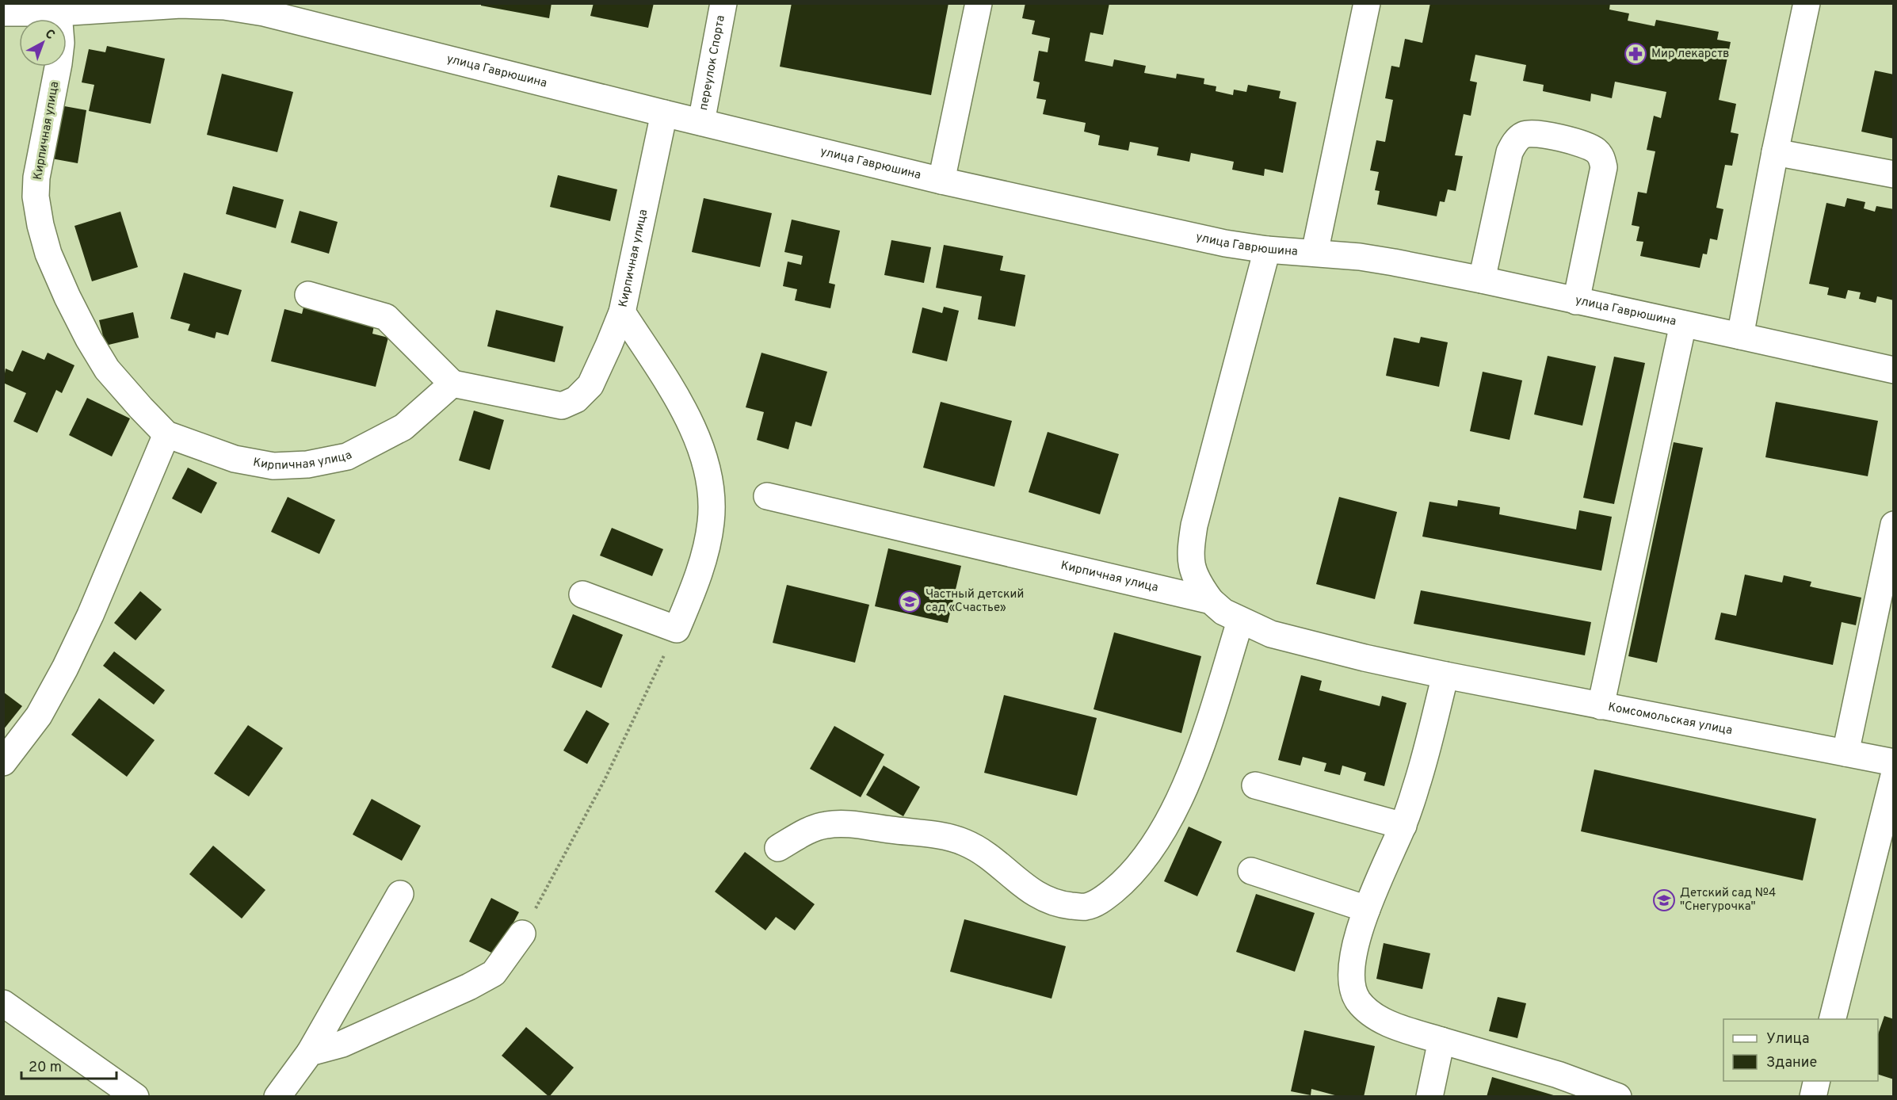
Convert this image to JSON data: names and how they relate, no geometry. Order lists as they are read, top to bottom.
{
  "streets": {
    "street": [
      "переулок Спорта",
      "улица Гаврюшина",
      "Кирпичная улица",
      "Комсомольская улица"
    ]
  },
  "crossings": [
    ["переулок Спорта", "улица Гаврюшина"],
    ["улица Гаврюшина", "Кирпичная улица"],
    ["Кирпичная улица", "Комсомольская улица"]
  ],
  "places": {
    "pharmacy": ["Мир лекарств"],
    "school or university": ["Частный детский сад «Счастье»", "Детский сад №4 \"Снегурочка\""]
  },
  "legend": ["Улица", "Здание"],
  "scale_bar": "20 m",
  "north": "top right"
}
